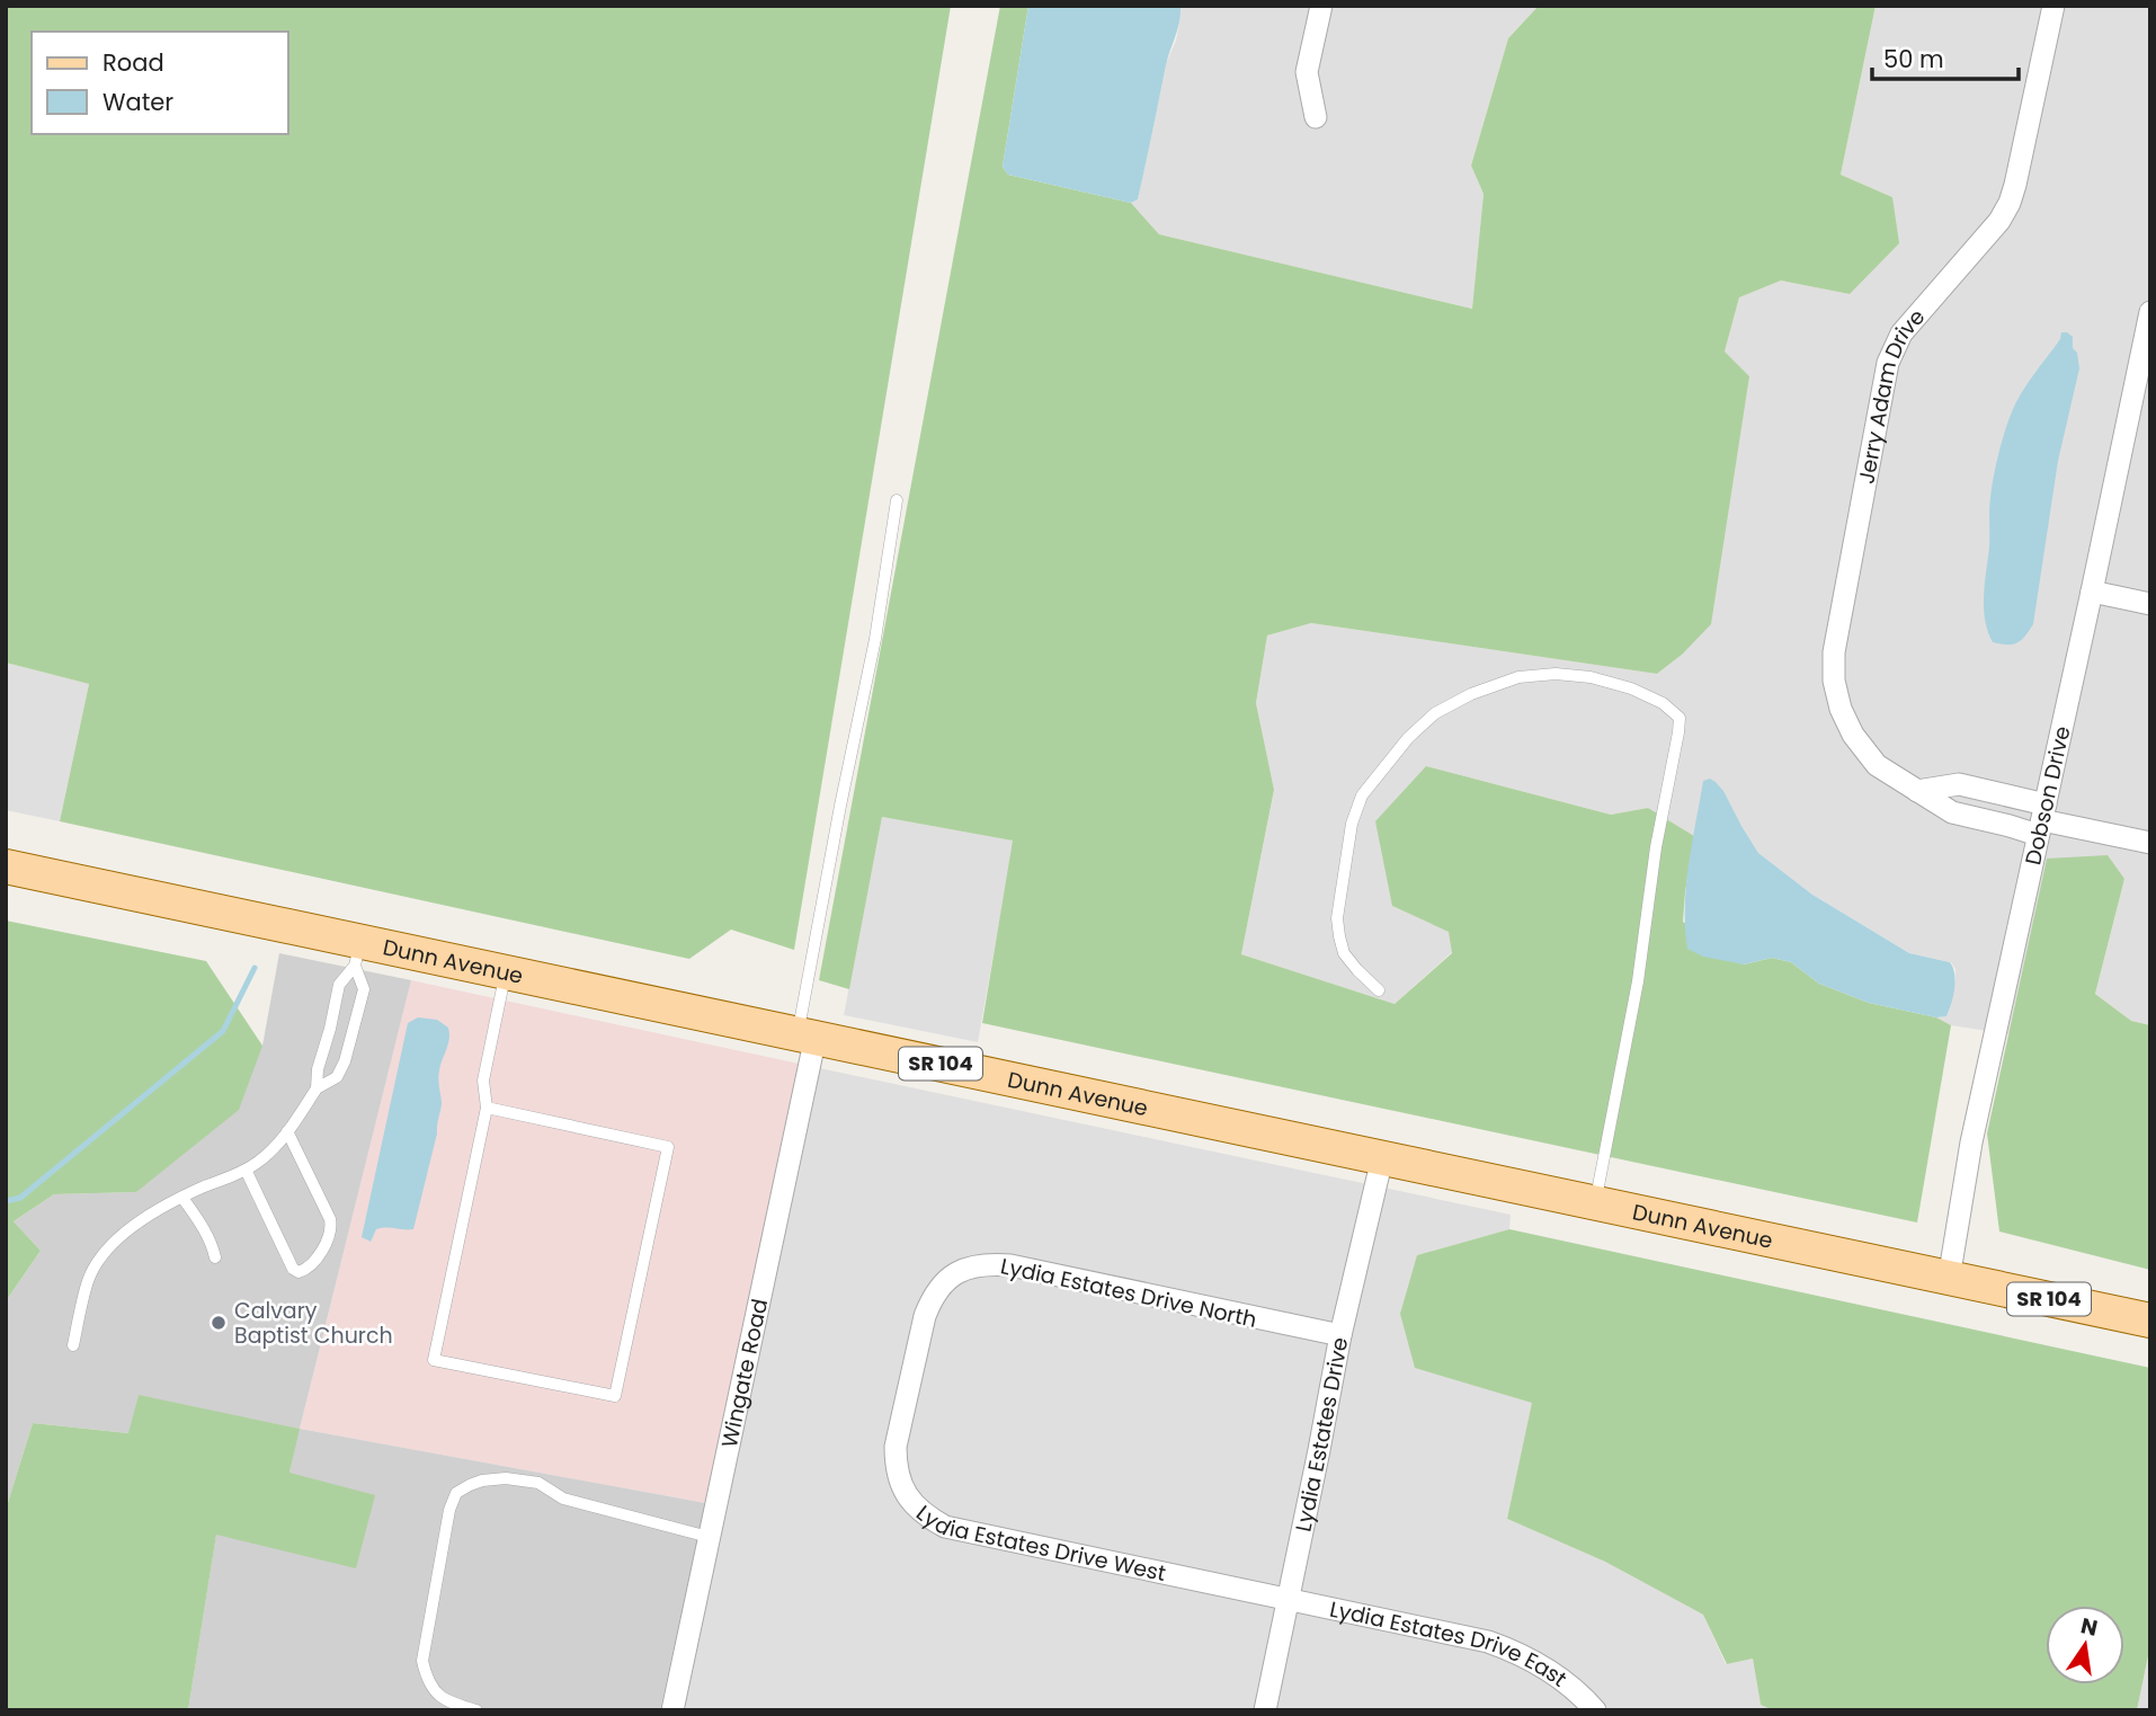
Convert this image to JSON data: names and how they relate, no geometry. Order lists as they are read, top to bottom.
{
  "streets": {
    "main road": ["Dunn Avenue", "SR 104"],
    "street": [
      "Jerry Adam Drive",
      "Dobson Drive",
      "Lydia Estates Drive North",
      "Wingate Road",
      "Lydia Estates Drive",
      "Lydia Estates Drive West",
      "Lydia Estates Drive East"
    ]
  },
  "crossings": [
    ["Jerry Adam Drive", "Dobson Drive"],
    ["Dobson Drive", "Dunn Avenue"],
    ["Dunn Avenue", "Wingate Road"],
    ["Dunn Avenue", "Lydia Estates Drive"],
    ["Lydia Estates Drive North", "Lydia Estates Drive"],
    ["Lydia Estates Drive North", "Lydia Estates Drive West"],
    ["Lydia Estates Drive", "Lydia Estates Drive West"],
    ["Lydia Estates Drive", "Lydia Estates Drive East"],
    ["Lydia Estates Drive West", "Lydia Estates Drive East"]
  ],
  "places": ["Calvary Baptist Church"],
  "legend": ["Road", "Water"],
  "scale_bar": "50 m",
  "north": "top"
}
